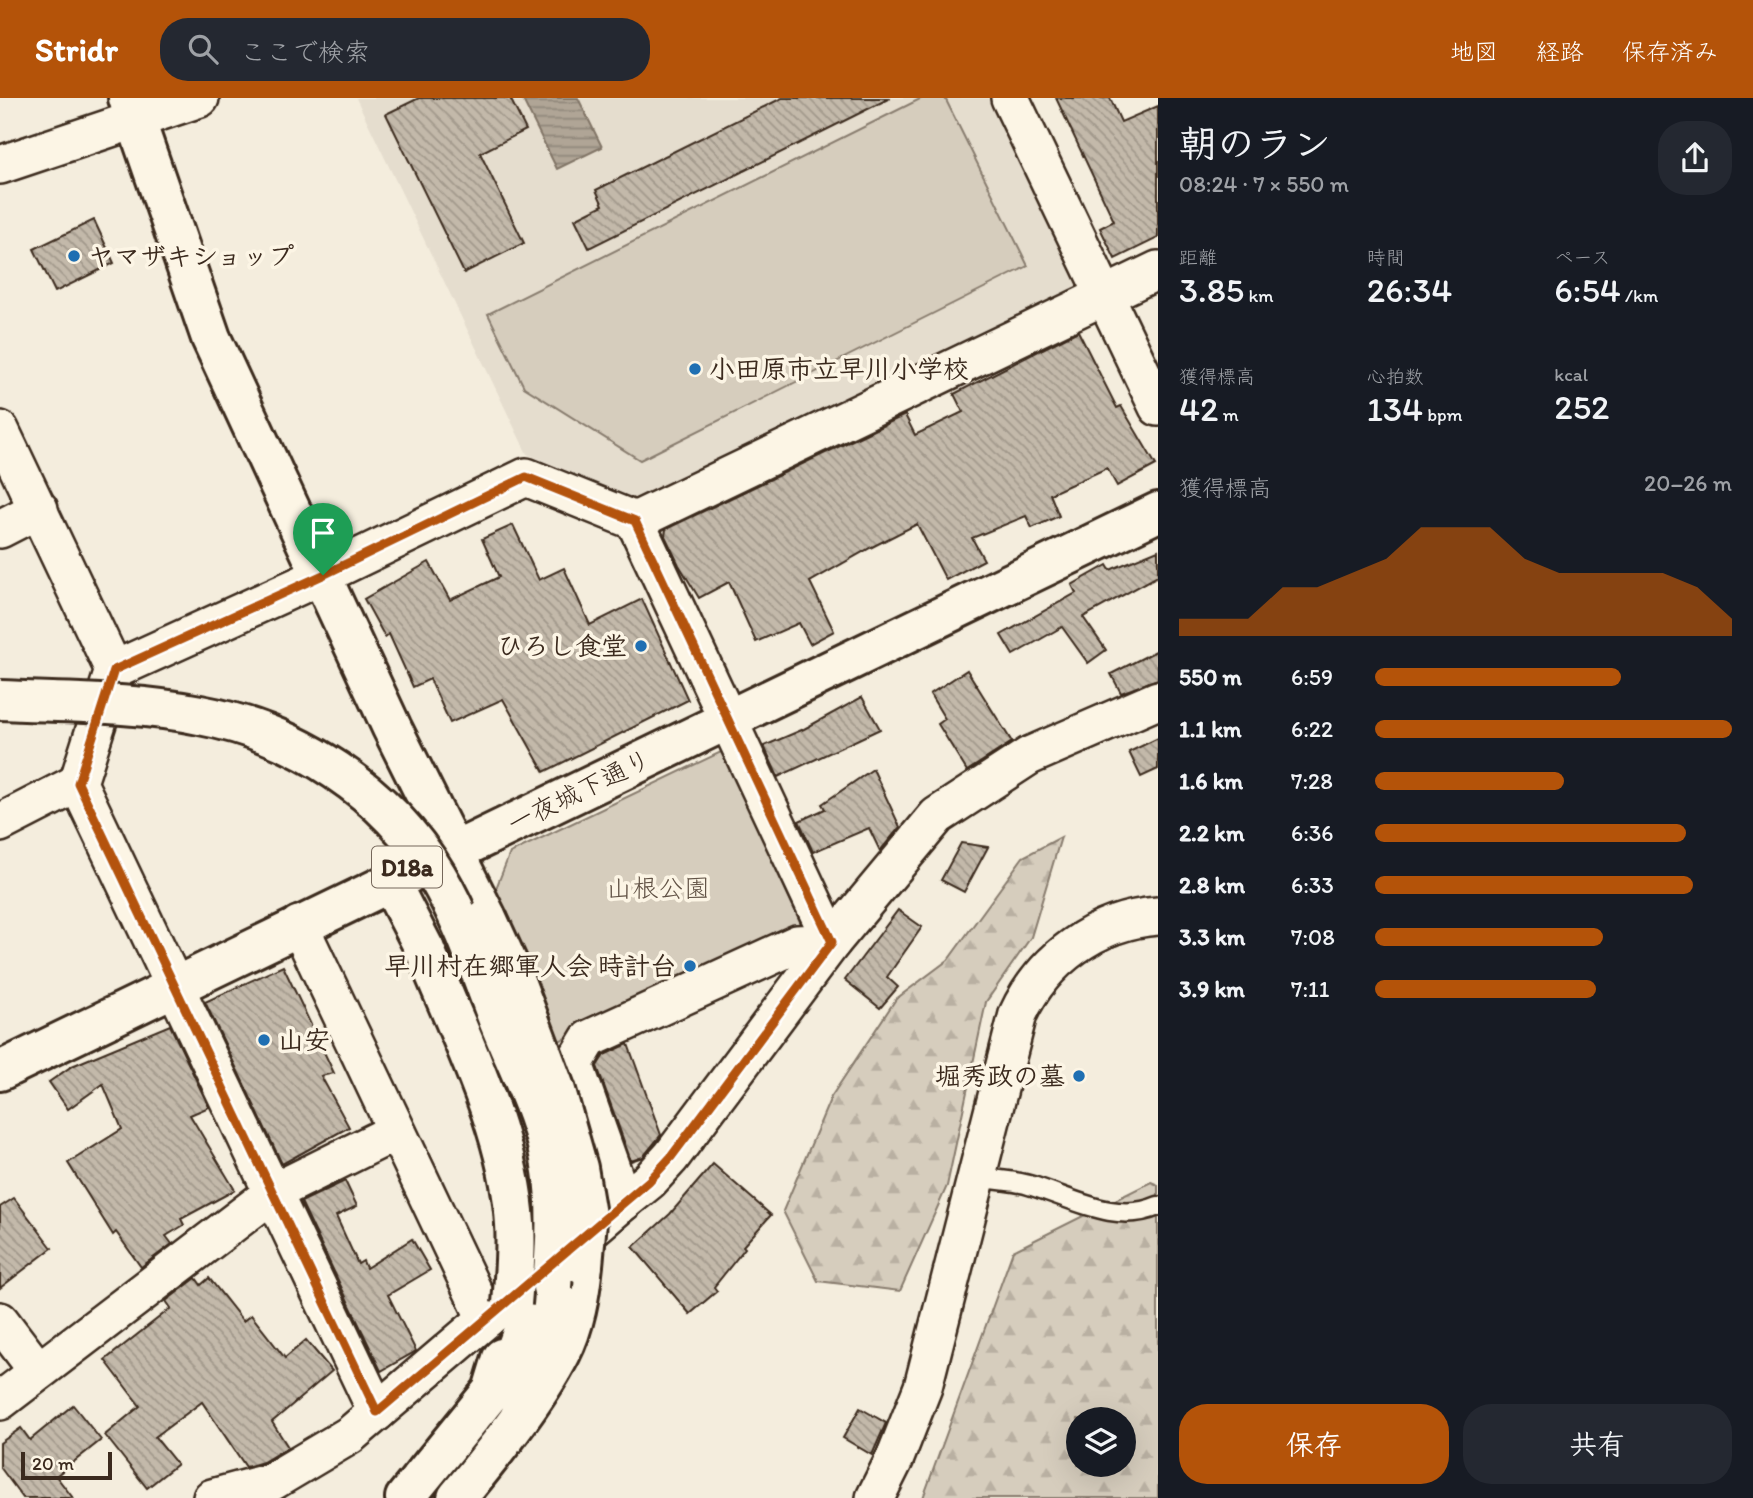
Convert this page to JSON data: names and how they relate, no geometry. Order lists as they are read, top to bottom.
{
  "streets": {
    "main road": ["一夜城下通り", "D18a"]
  },
  "parks": ["山根公園"],
  "places": [
    "ヤマザキショップ",
    "小田原市立早川小学校",
    "ひろし食堂",
    "早川村在郷軍人会 時計台",
    "山安",
    "堀秀政の墓"
  ],
  "scale_bar": "20 m",
  "page": {
    "header": "Stridr",
    "search": "ここで検索",
    "nav": ["地図", "経路", "保存済み"],
    "heading": ["朝のラン", "08:24 · 7 × 550 m"],
    "stats": [
      ["距離", "3.85 km"],
      ["時間", "26:34"],
      ["ペース", "6:54 /km"],
      ["獲得標高", "42 m"],
      ["心拍数", "134 bpm"],
      ["kcal", "252"]
    ],
    "chart": ["獲得標高", "20–26 m"],
    "list": [
      {
        "name": "550 m",
        "note": "6:59"
      },
      {
        "name": "1.1 km",
        "note": "6:22"
      },
      {
        "name": "1.6 km",
        "note": "7:28"
      },
      {
        "name": "2.2 km",
        "note": "6:36"
      },
      {
        "name": "2.8 km",
        "note": "6:33"
      },
      {
        "name": "3.3 km",
        "note": "7:08"
      },
      {
        "name": "3.9 km",
        "note": "7:11"
      }
    ],
    "buttons": ["保存", "共有"],
    "scale": "20 m"
  }
}
